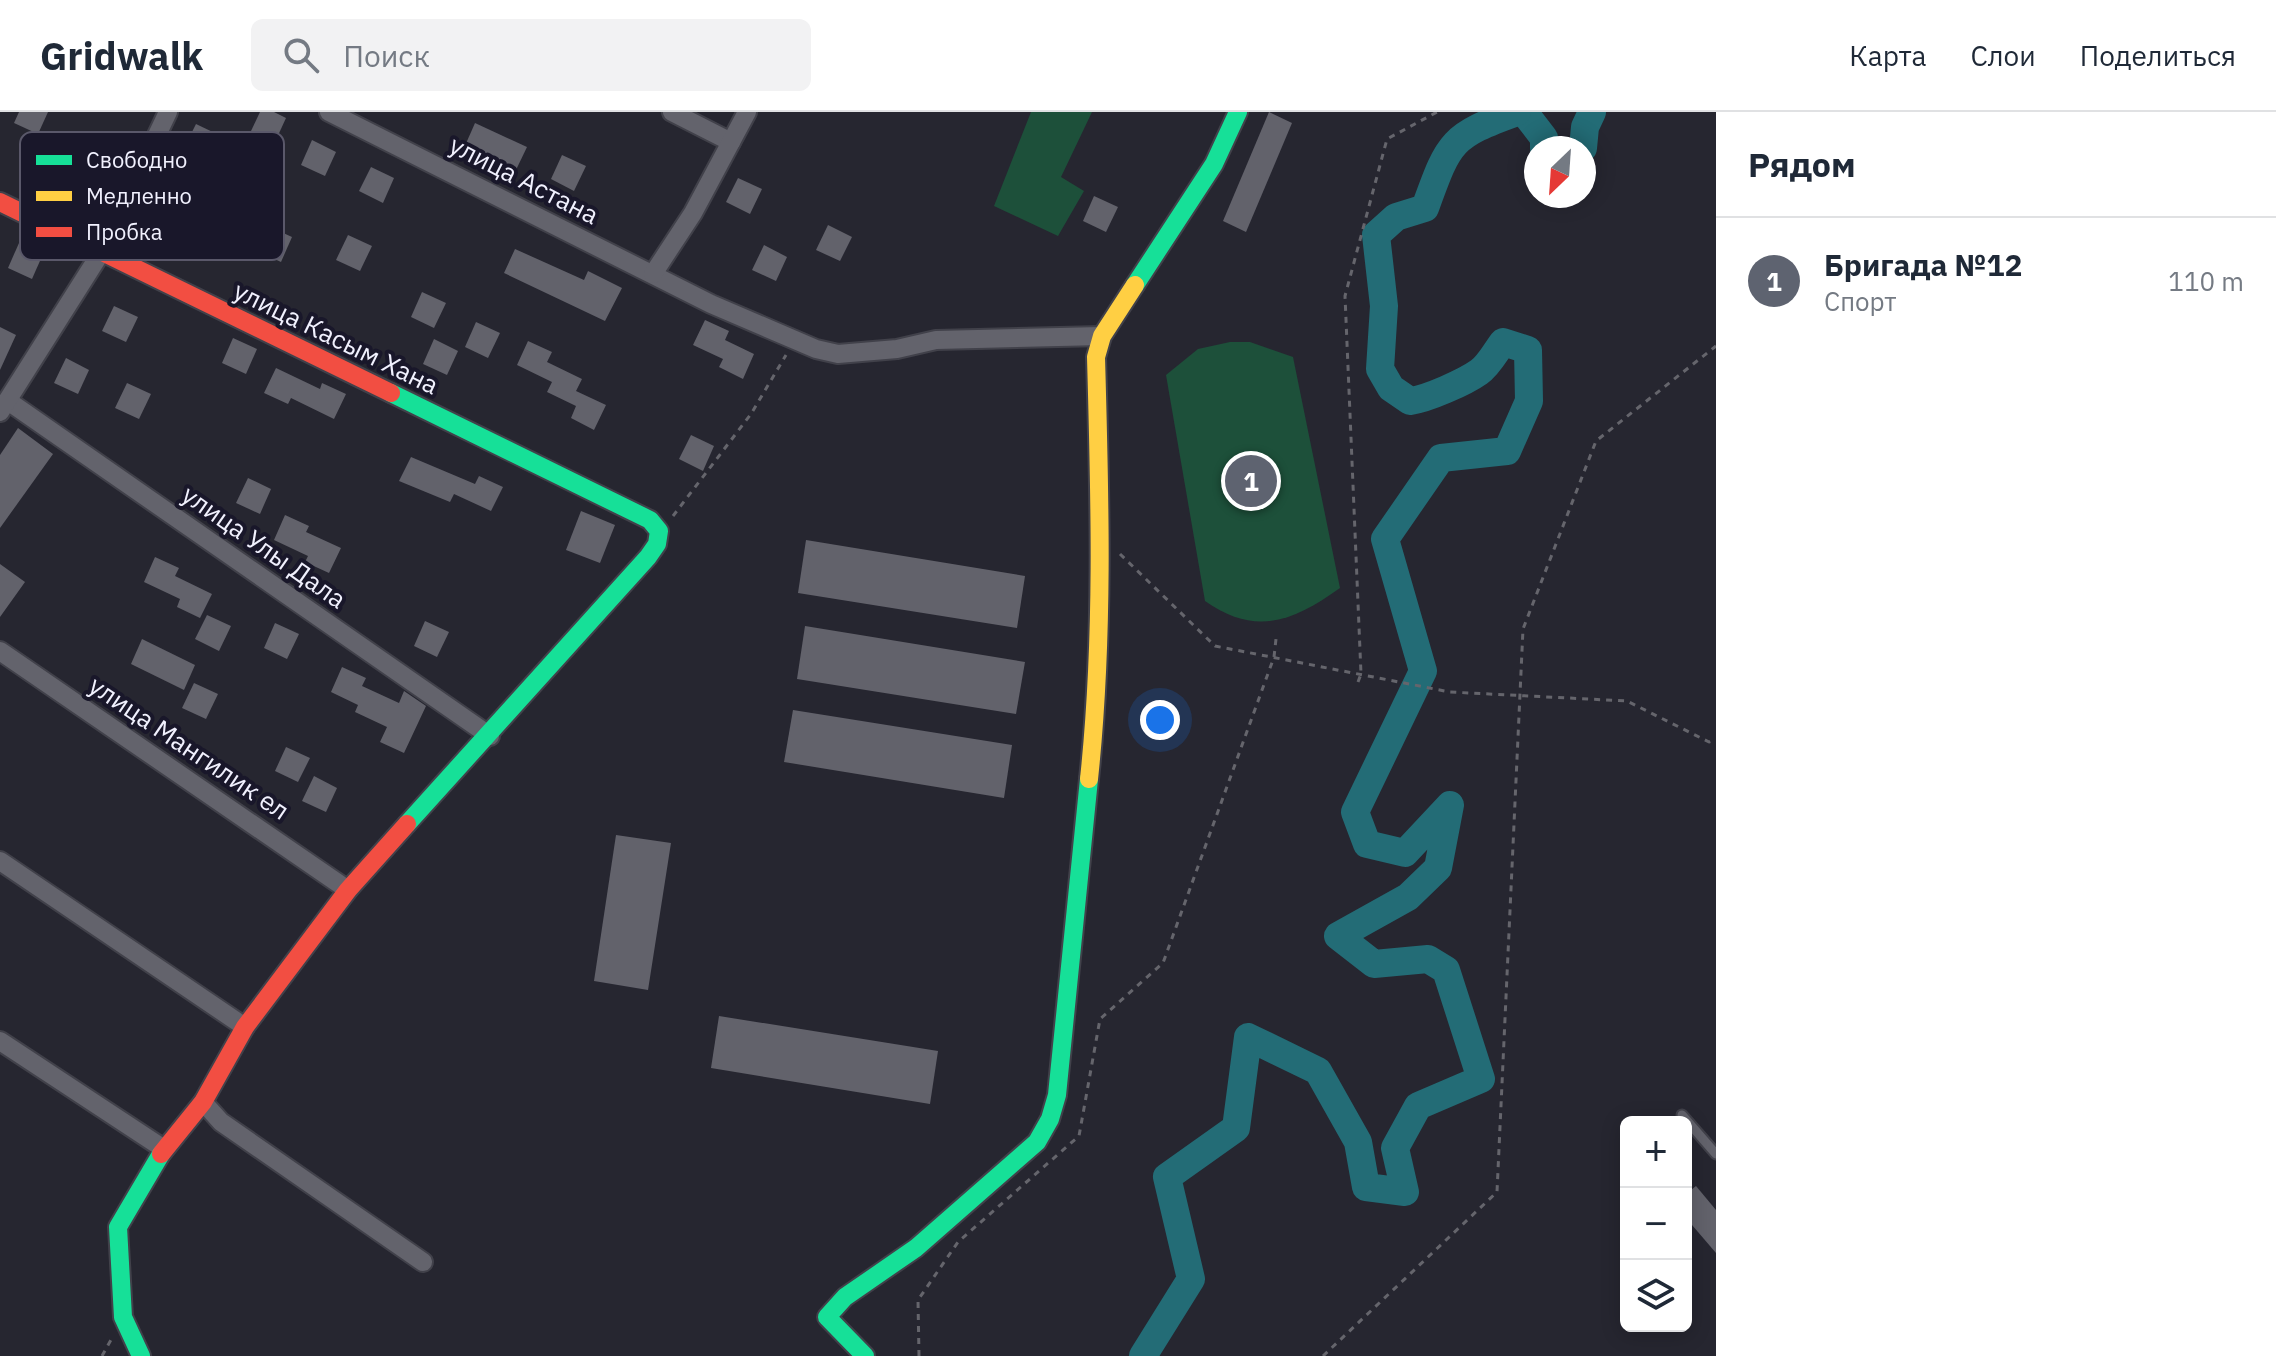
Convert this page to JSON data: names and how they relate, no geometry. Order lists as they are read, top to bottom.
{
  "streets": {
    "street": [
      "улица Астана",
      "улица Касым Хана",
      "улица Улы Дала",
      "улица Мангилик ел"
    ]
  },
  "legend": ["Свободно", "Медленно", "Пробка"],
  "north": "bottom left",
  "page": {
    "header": "Gridwalk",
    "search": "Поиск",
    "nav": ["Карта", "Слои", "Поделиться"],
    "heading": "Рядом",
    "list": [
      {
        "mark": "1",
        "name": "Бригада №12",
        "note": "Спорт",
        "value": "110 m"
      }
    ],
    "pins": "1",
    "map_buttons": ["+", "−"]
  }
}
